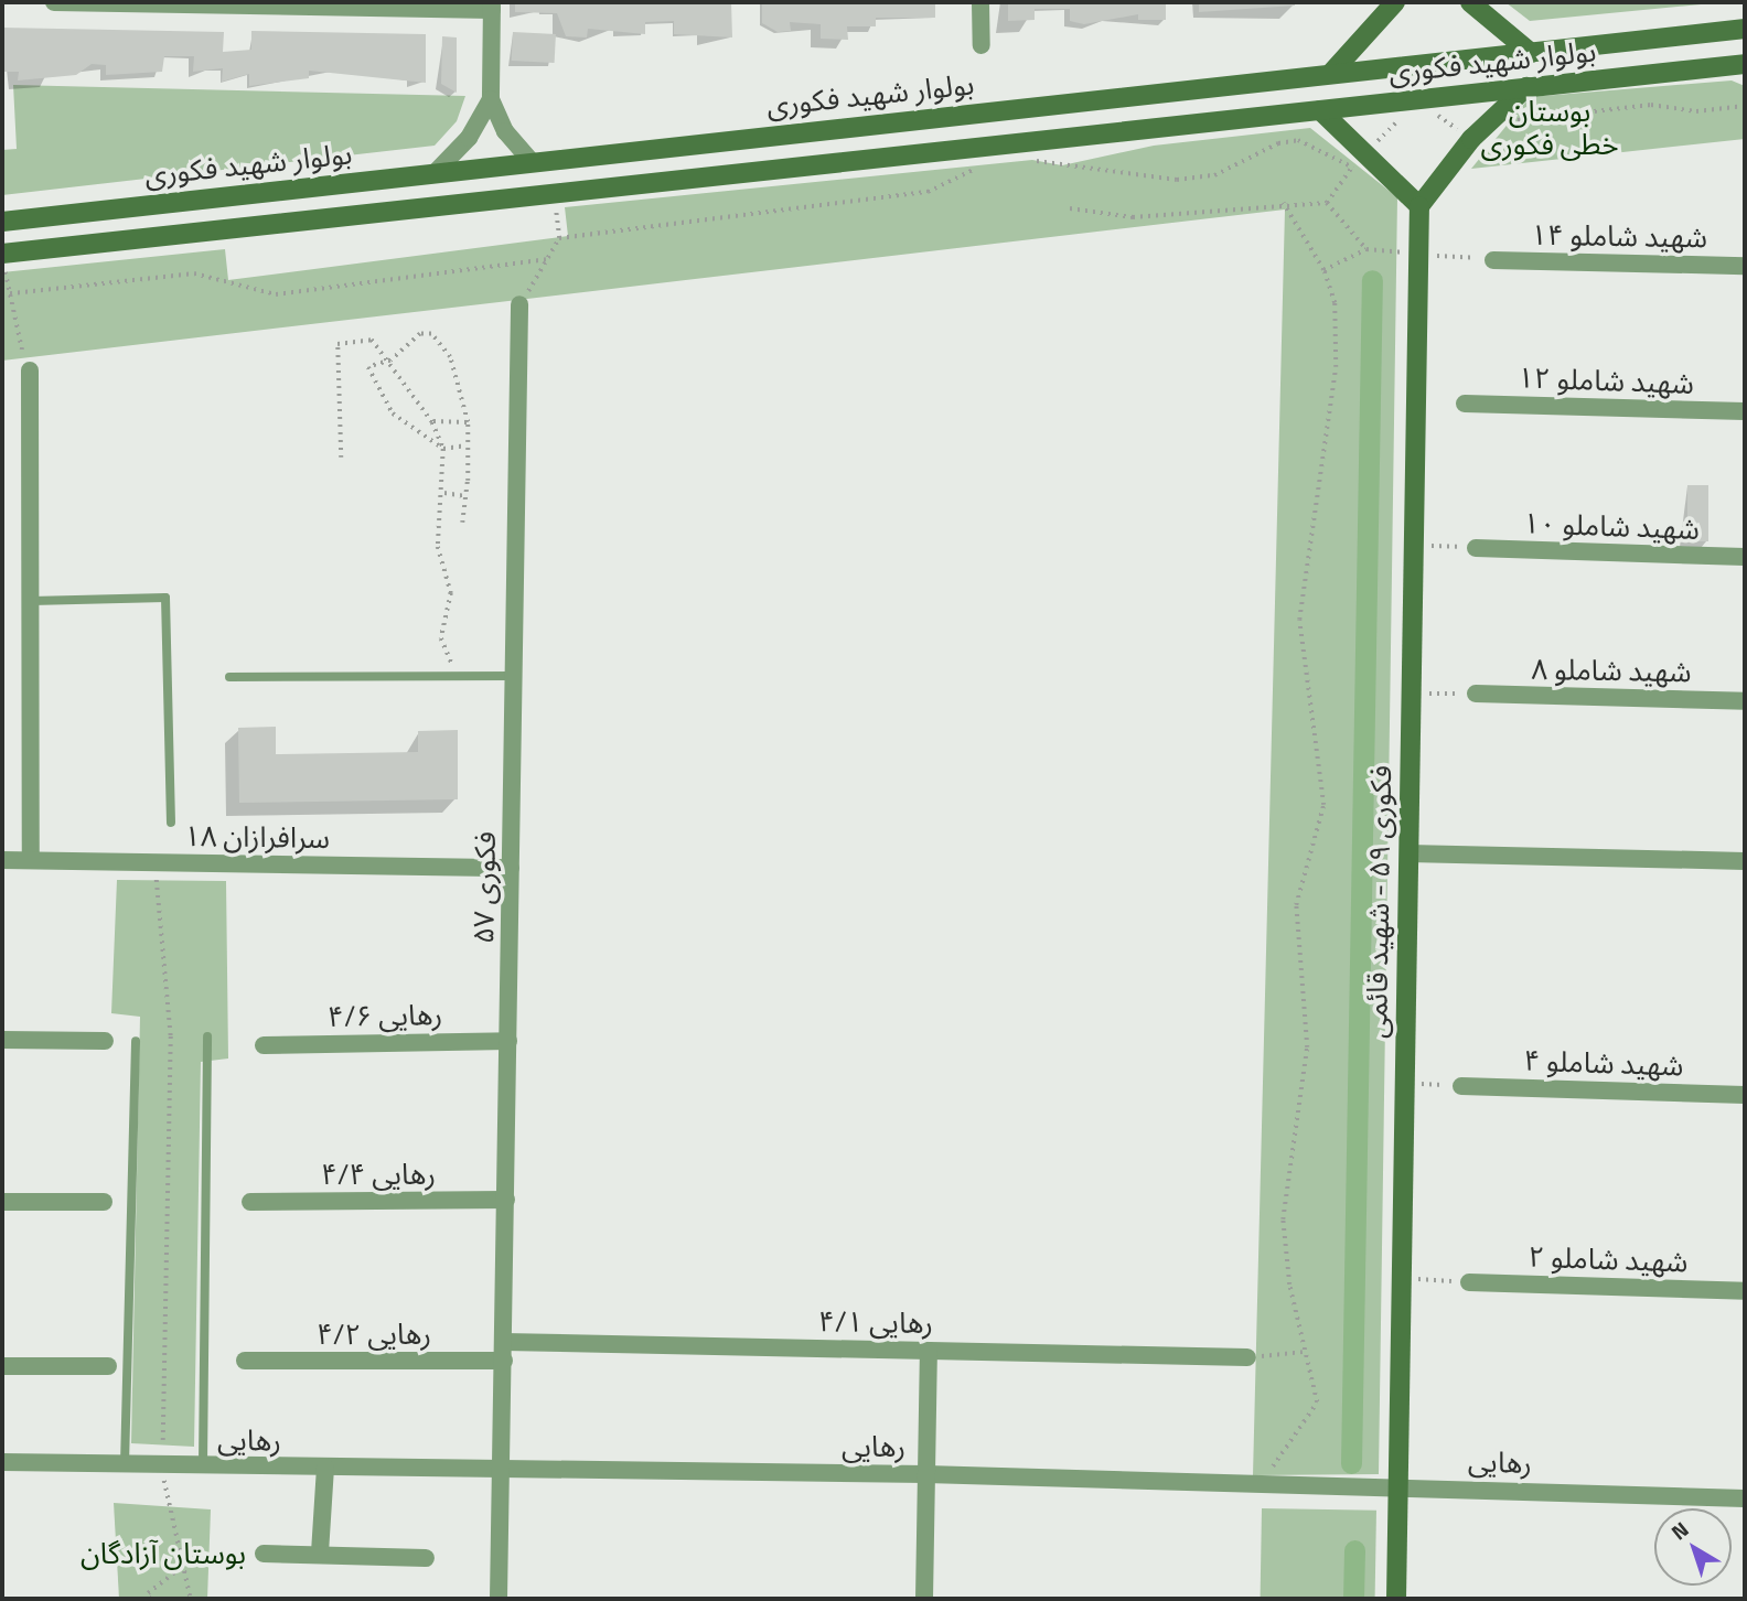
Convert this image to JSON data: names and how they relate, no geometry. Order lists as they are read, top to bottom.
{
  "streets": {
    "main road": ["بولوار شهید فکوری", "فکوری ۵۹ - شهید قائمی"],
    "street": [
      "شهید شاملو ۱۴",
      "شهید شاملو ۱۲",
      "شهید شاملو ۱۰",
      "شهید شاملو ۸",
      "سرافرازان ۱۸",
      "فکوری ۵۷",
      "رهایی ۴/۶",
      "شهید شاملو ۴",
      "رهایی ۴/۴",
      "شهید شاملو ۲",
      "رهایی ۴/۱",
      "رهایی ۴/۲",
      "رهایی"
    ]
  },
  "crossings": [
    ["سرافرازان ۱۸", "فکوری ۵۷"],
    ["فکوری ۵۷", "رهایی ۴/۶"],
    ["فکوری ۵۷", "رهایی ۴/۴"],
    ["فکوری ۵۷", "رهایی ۴/۱"],
    ["فکوری ۵۷", "رهایی ۴/۲"],
    ["فکوری ۵۷", "رهایی"],
    ["فکوری ۵۹ - شهید قائمی", "رهایی"]
  ],
  "parks": ["بوستان خطی فکوری", "بوستان آزادگان"],
  "north": "top left"
}
